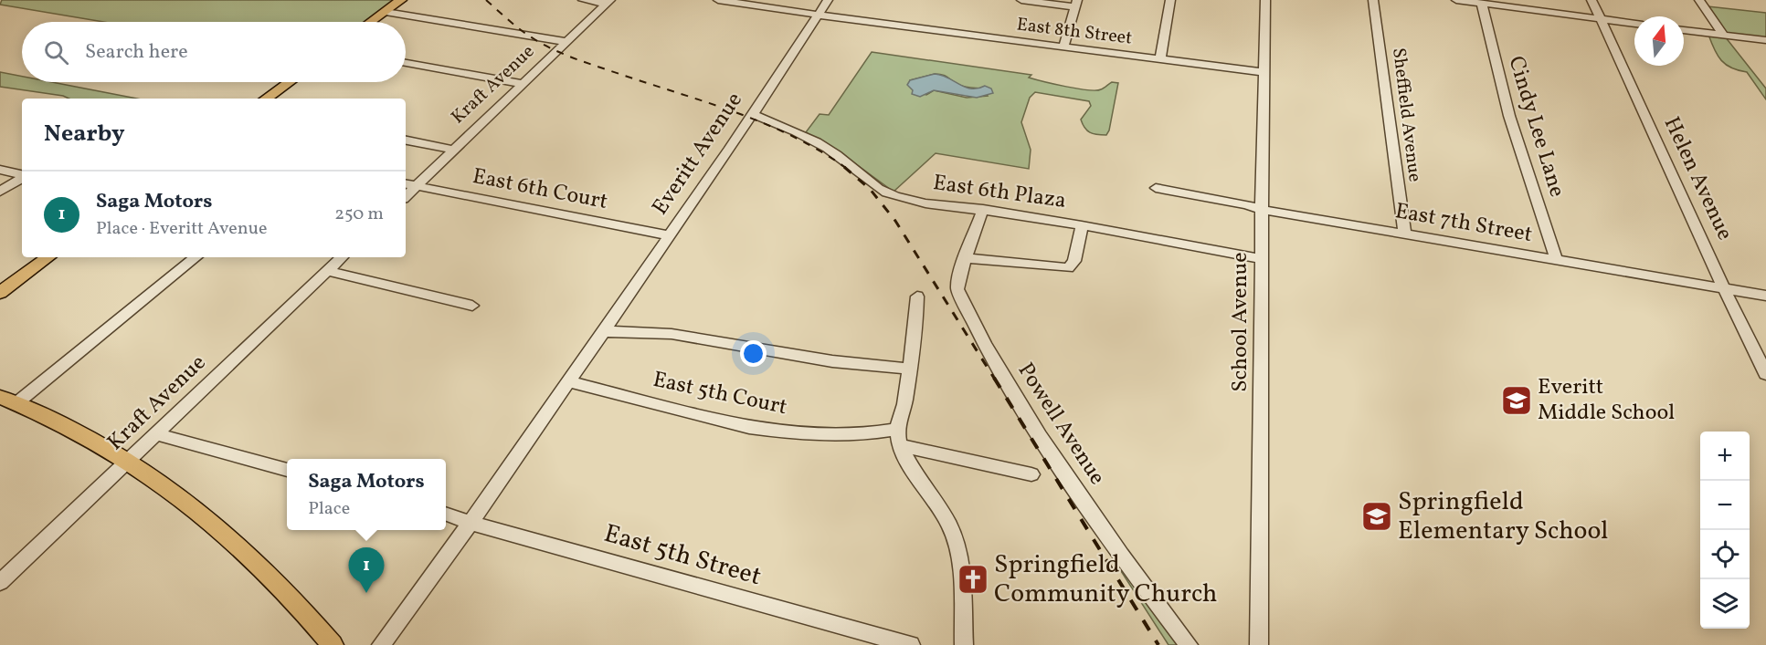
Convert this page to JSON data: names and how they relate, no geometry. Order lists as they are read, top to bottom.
{
  "streets": {
    "street": [
      "East 8th Street",
      "Kraft Avenue",
      "Sheffield Avenue",
      "Cindy Lee Lane",
      "Everitt Avenue",
      "Helen Avenue",
      "East 6th Court",
      "East 6th Plaza",
      "East 7th Street",
      "School Avenue",
      "East 5th Court",
      "Powell Avenue",
      "East 5th Street"
    ]
  },
  "crossings": [
    ["East 8th Street", "Everitt Avenue"],
    ["East 8th Street", "School Avenue"],
    ["Kraft Avenue", "East 6th Court"],
    ["Sheffield Avenue", "East 7th Street"],
    ["Cindy Lee Lane", "East 7th Street"],
    ["Everitt Avenue", "East 6th Court"],
    ["Everitt Avenue", "East 6th Plaza"],
    ["Everitt Avenue", "East 5th Court"],
    ["Everitt Avenue", "East 5th Street"],
    ["Helen Avenue", "East 7th Street"],
    ["East 6th Plaza", "School Avenue"],
    ["East 6th Plaza", "Powell Avenue"],
    ["East 7th Street", "School Avenue"]
  ],
  "places": {
    "school or university": ["Everitt Middle School", "Springfield Elementary School"],
    "church": ["Springfield Community Church"]
  },
  "north": "top",
  "page": {
    "search": "Search here",
    "heading": "Nearby",
    "list": [
      {
        "mark": "1",
        "name": "Saga Motors",
        "note": "Place · Everitt Avenue",
        "value": "250 m"
      }
    ],
    "map_buttons": ["+", "−"],
    "popup": ["Saga Motors", "Place"],
    "pins": "1"
  }
}
